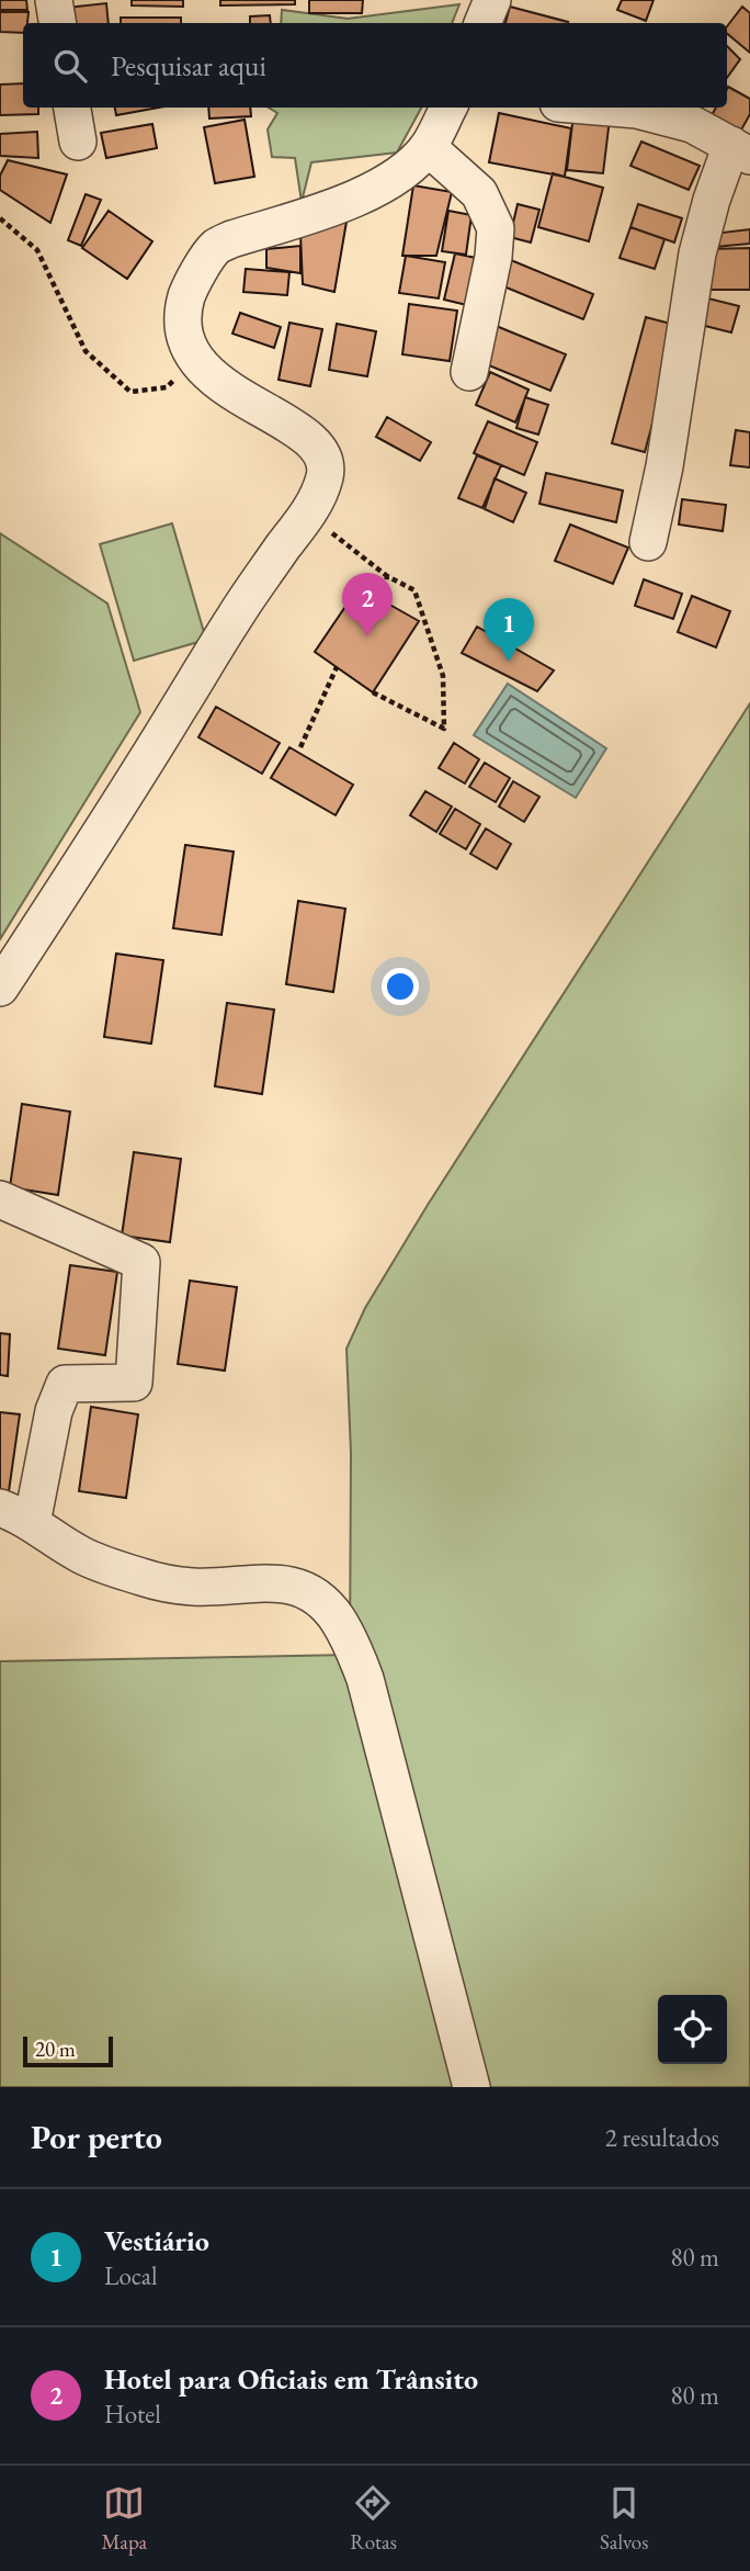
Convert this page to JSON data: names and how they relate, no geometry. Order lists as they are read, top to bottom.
{
  "scale_bar": "20 m",
  "page": {
    "search": "Pesquisar aqui",
    "pins": ["2", "1"],
    "scale": "20 m",
    "heading": ["Por perto", "2 resultados"],
    "list": [
      {
        "mark": "1",
        "name": "Vestiário",
        "note": "Local",
        "value": "80 m"
      },
      {
        "mark": "2",
        "name": "Hotel para Oficiais em Trânsito",
        "note": "Hotel",
        "value": "80 m"
      }
    ],
    "nav": ["Mapa", "Rotas", "Salvos"]
  }
}
